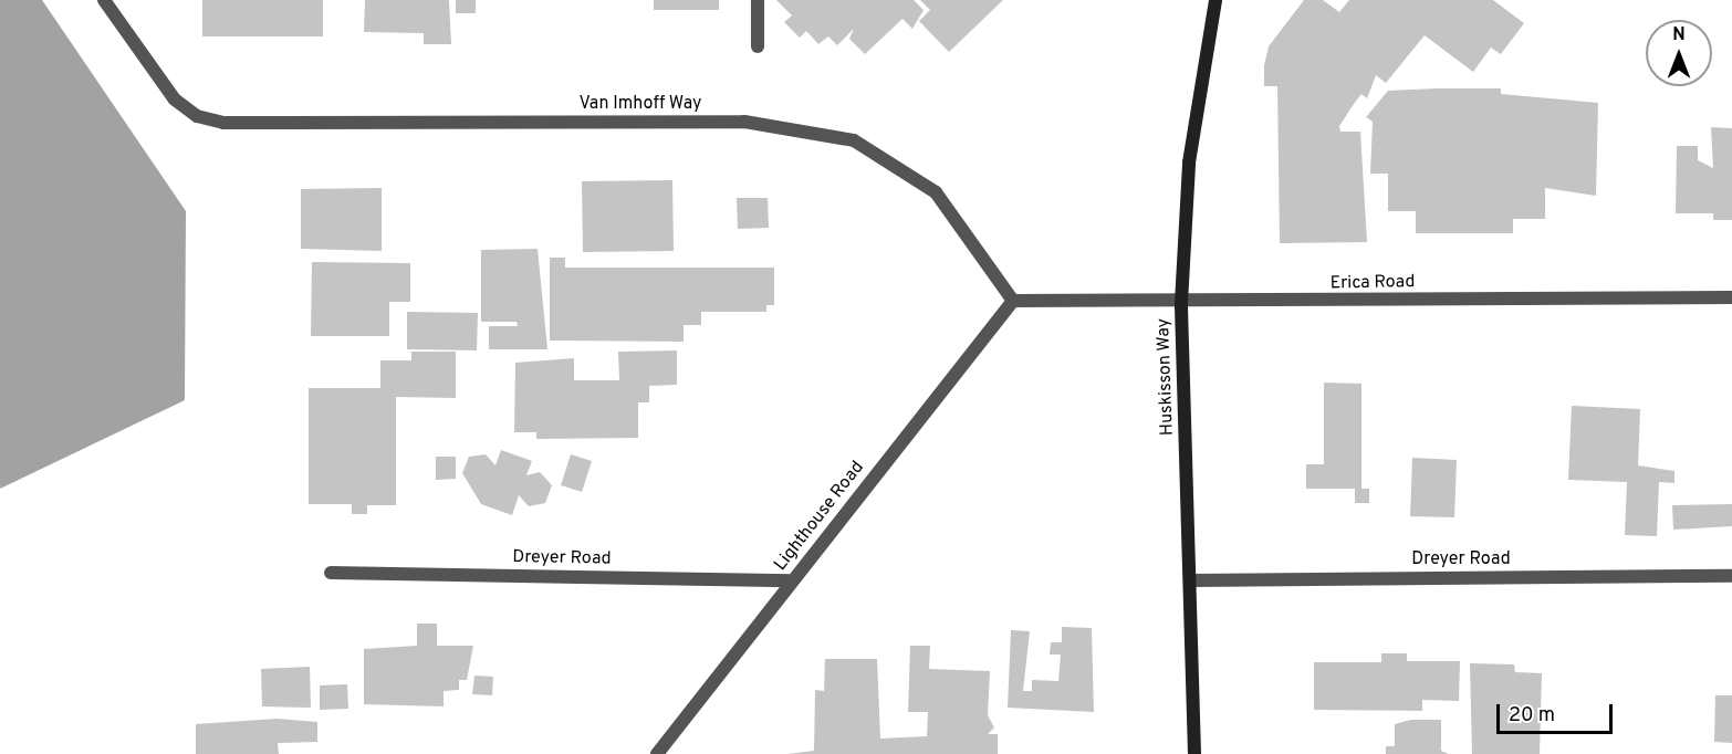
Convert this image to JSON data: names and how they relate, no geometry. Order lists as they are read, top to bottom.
{
  "streets": {
    "main road": ["Huskisson Way"],
    "street": [
      "Van Imhoff Way",
      "Erica Road",
      "Lighthouse Road",
      "Dreyer Road"
    ]
  },
  "crossings": [
    ["Van Imhoff Way", "Erica Road"],
    ["Van Imhoff Way", "Lighthouse Road"],
    ["Erica Road", "Huskisson Way"],
    ["Erica Road", "Lighthouse Road"],
    ["Huskisson Way", "Dreyer Road"],
    ["Lighthouse Road", "Dreyer Road"]
  ],
  "scale_bar": "20 m",
  "north": "top"
}
